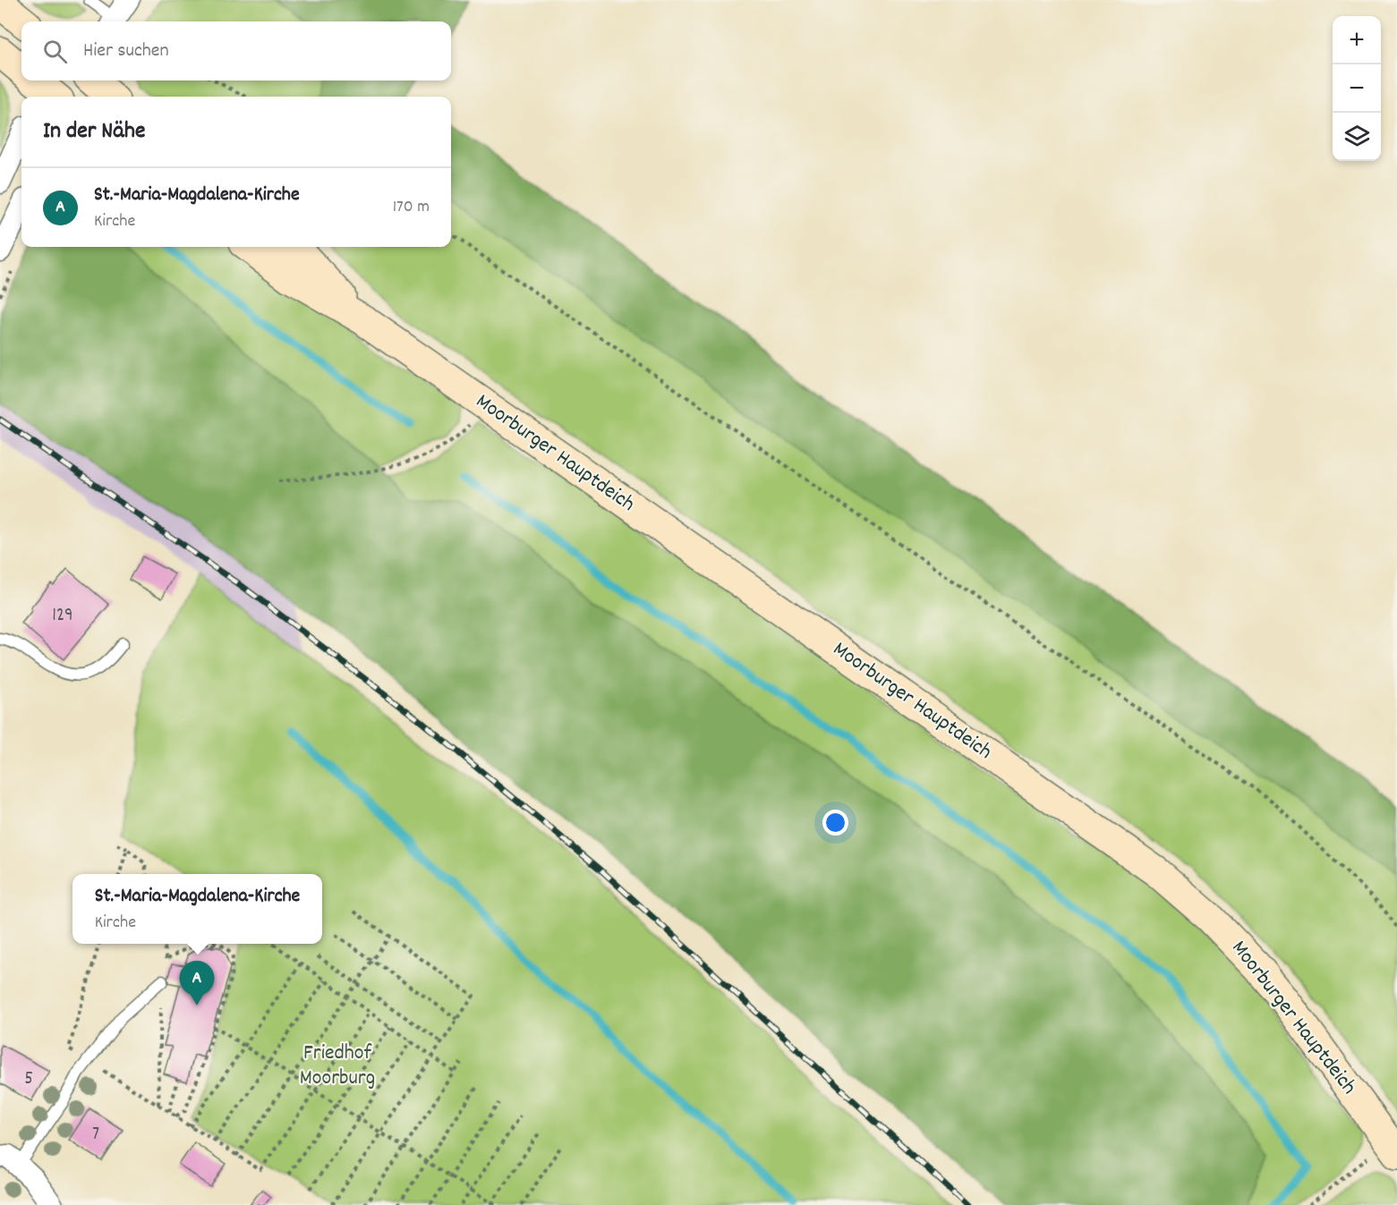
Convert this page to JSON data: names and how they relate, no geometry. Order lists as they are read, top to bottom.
{
  "streets": {
    "main road": ["Moorburger Hauptdeich"]
  },
  "parks": ["Friedhof Moorburg"],
  "house_numbers": ["129", "5", "7"],
  "page": {
    "map_buttons": ["+", "−"],
    "search": "Hier suchen",
    "heading": "In der Nähe",
    "list": [
      {
        "mark": "A",
        "name": "St.-Maria-Magdalena-Kirche",
        "note": "Kirche",
        "value": "170 m"
      }
    ],
    "popup": ["St.-Maria-Magdalena-Kirche", "Kirche"],
    "pins": "A"
  }
}
